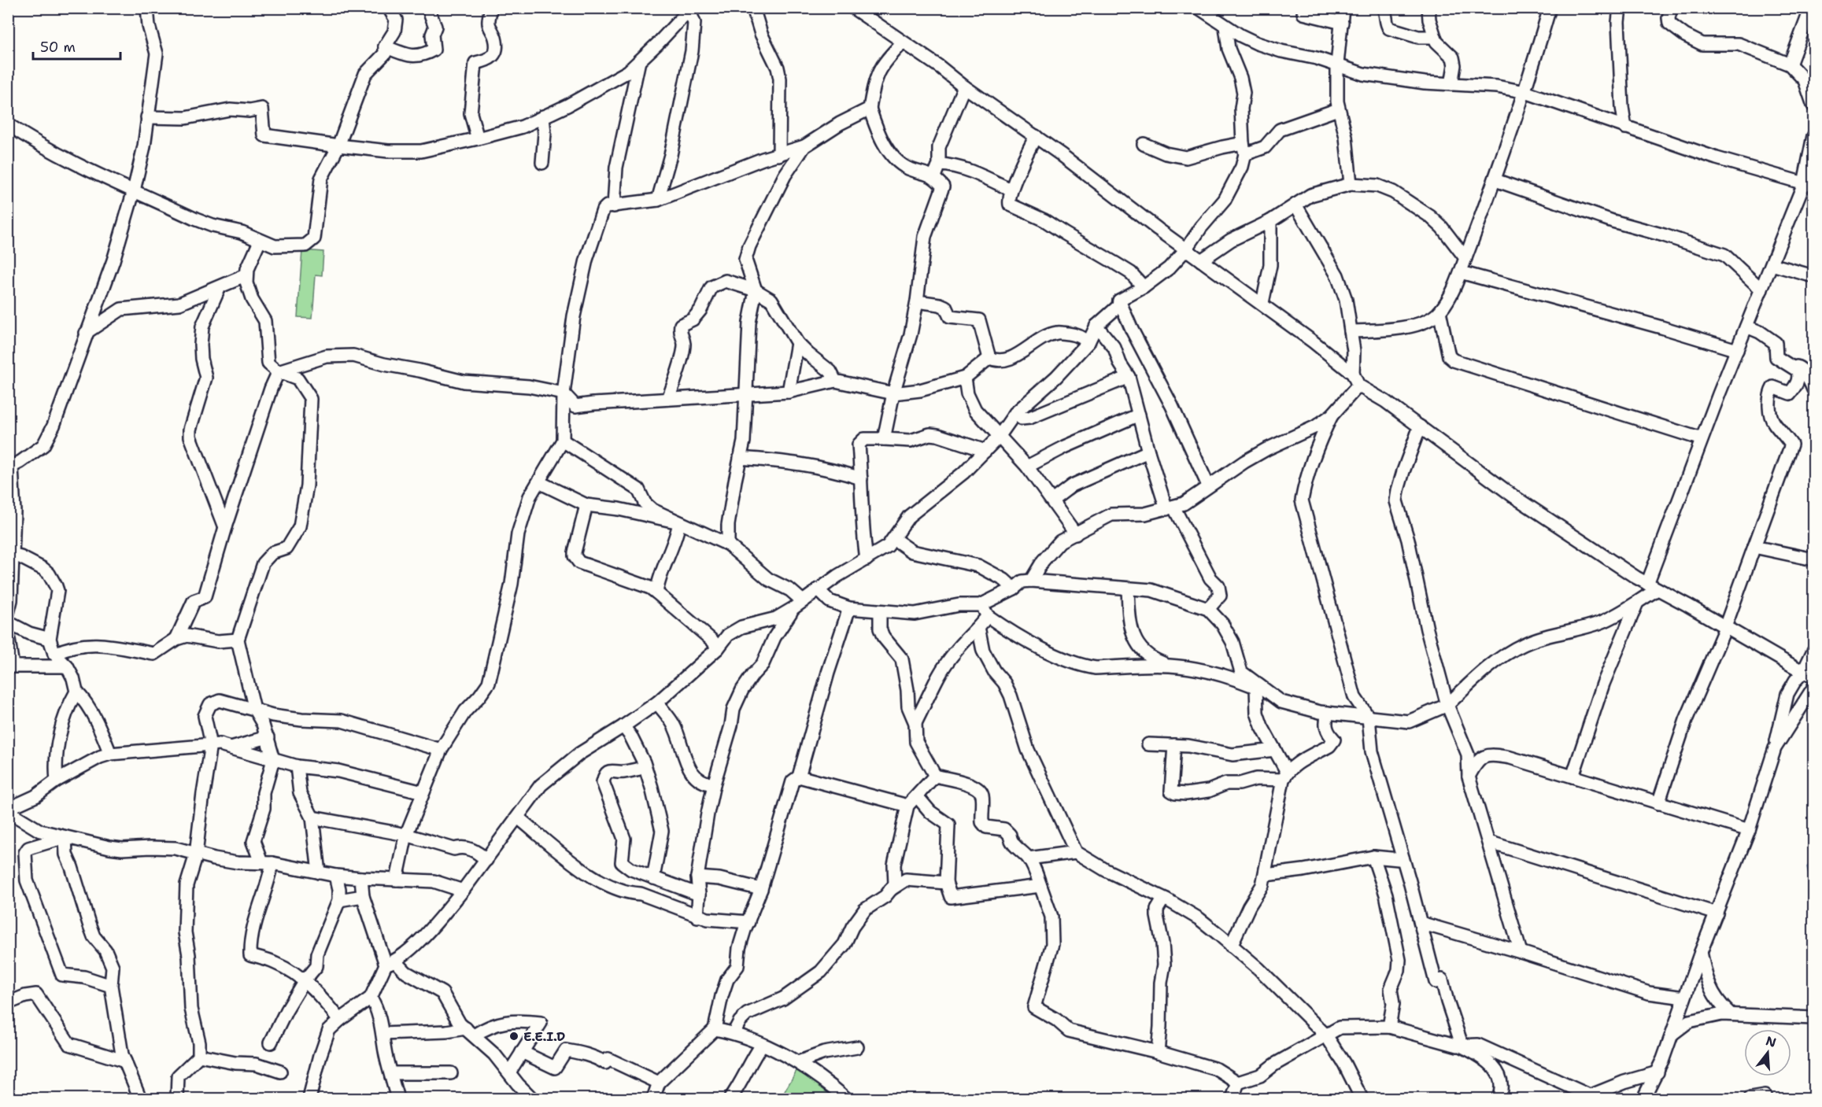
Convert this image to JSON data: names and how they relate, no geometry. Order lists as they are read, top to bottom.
{
  "places": ["E.E.I.D"],
  "scale_bar": "50 m",
  "north": "top"
}
